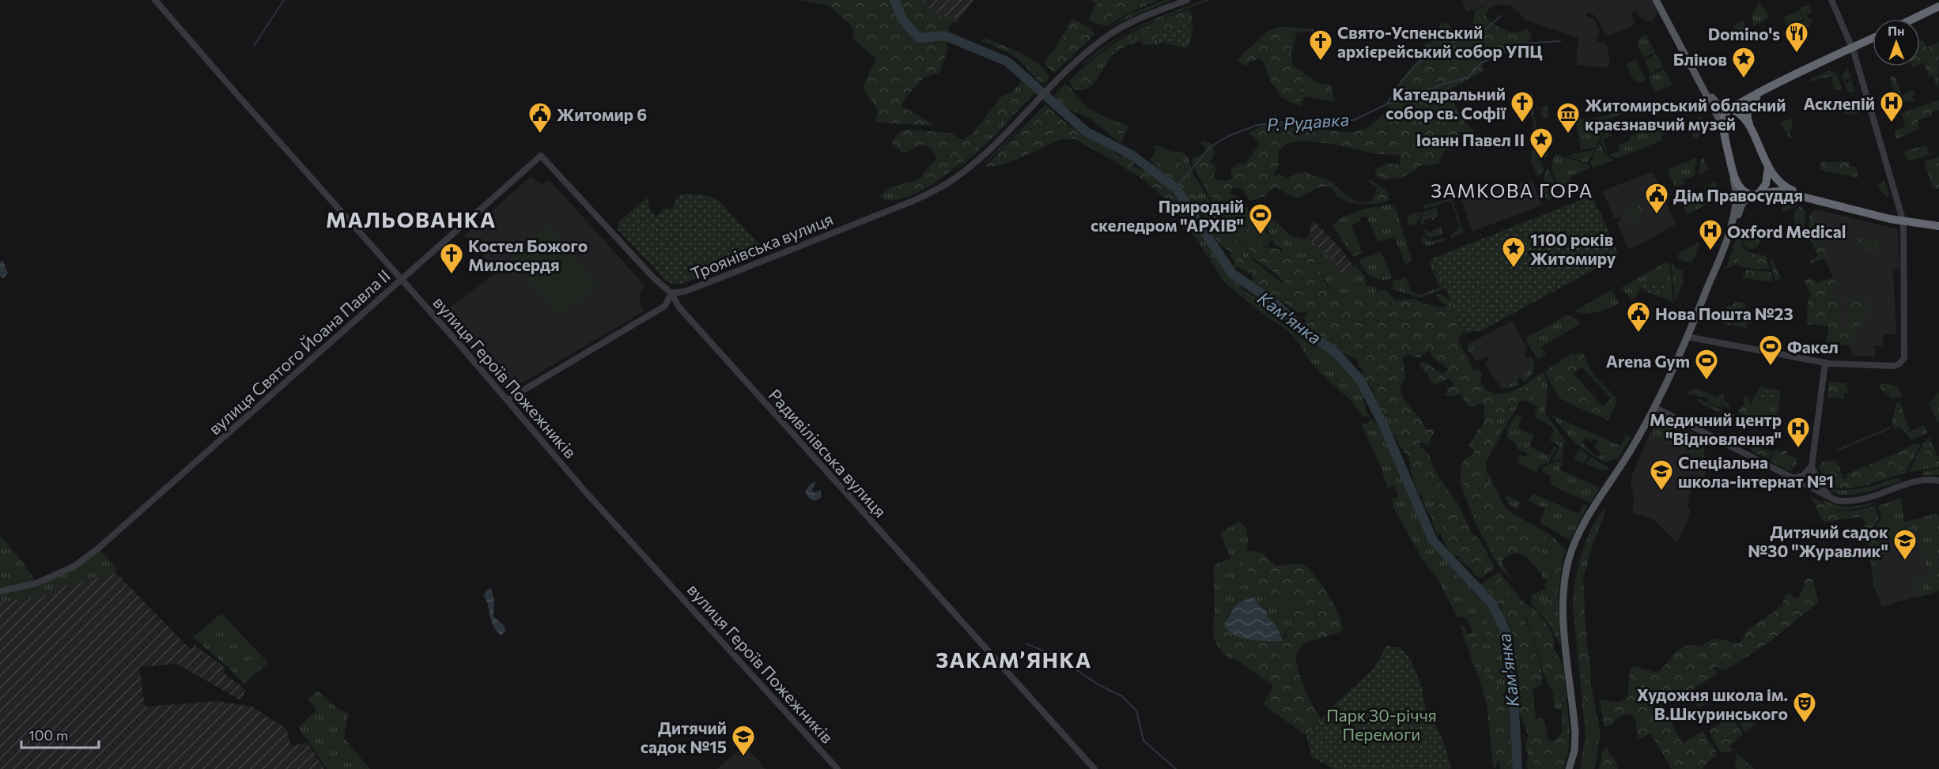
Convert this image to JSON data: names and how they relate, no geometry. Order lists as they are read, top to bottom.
{
  "streets": {
    "street": [
      "Троянівська вулиця",
      "вулиця Святого Йоана Павла II",
      "вулиця Героїв Пожежників",
      "Радивілівська вулиця"
    ]
  },
  "crossings": [
    ["Троянівська вулиця", "Радивілівська вулиця"],
    ["вулиця Святого Йоана Павла II", "вулиця Героїв Пожежників"],
    ["вулиця Святого Йоана Павла II", "Радивілівська вулиця"]
  ],
  "districts": ["ЗАМКОВА ГОРА", "МАЛЬОВАНКА", "ЗАКАМ’ЯНКА"],
  "water": ["Р. Рудавка", "Кам'янка"],
  "parks": ["Парк 30-річчя Перемоги"],
  "places": {
    "restaurant": ["Domino's"],
    "church": ["Свято-Успенський архієрейський собор УПЦ", "Катедральний собор св. Софії", "Костел Божого Милосердя"],
    "place": ["Блінов", "Іоанн Павел ІІ", "1100 років Житомиру"],
    "hospital": ["Асклепій", "Oxford Medical", "Медичний центр \"Відновлення\""],
    "public building": ["Житомир 6", "Дім Правосуддя", "Нова Пошта №23"],
    "museum": ["Житомирський обласний краєзнавчий музей"],
    "sports": ["Природній скеледром \"АРХІВ\"", "Факел", "Arena Gym"],
    "school or university": ["Спеціальна школа-інтернат №1", "Дитячий садок №30 \"Журавлик\"", "Дитячий садок №15"],
    "theatre": ["Художня школа ім. В.Шкуринського"]
  },
  "scale_bar": "100 m",
  "north": "top"
}
